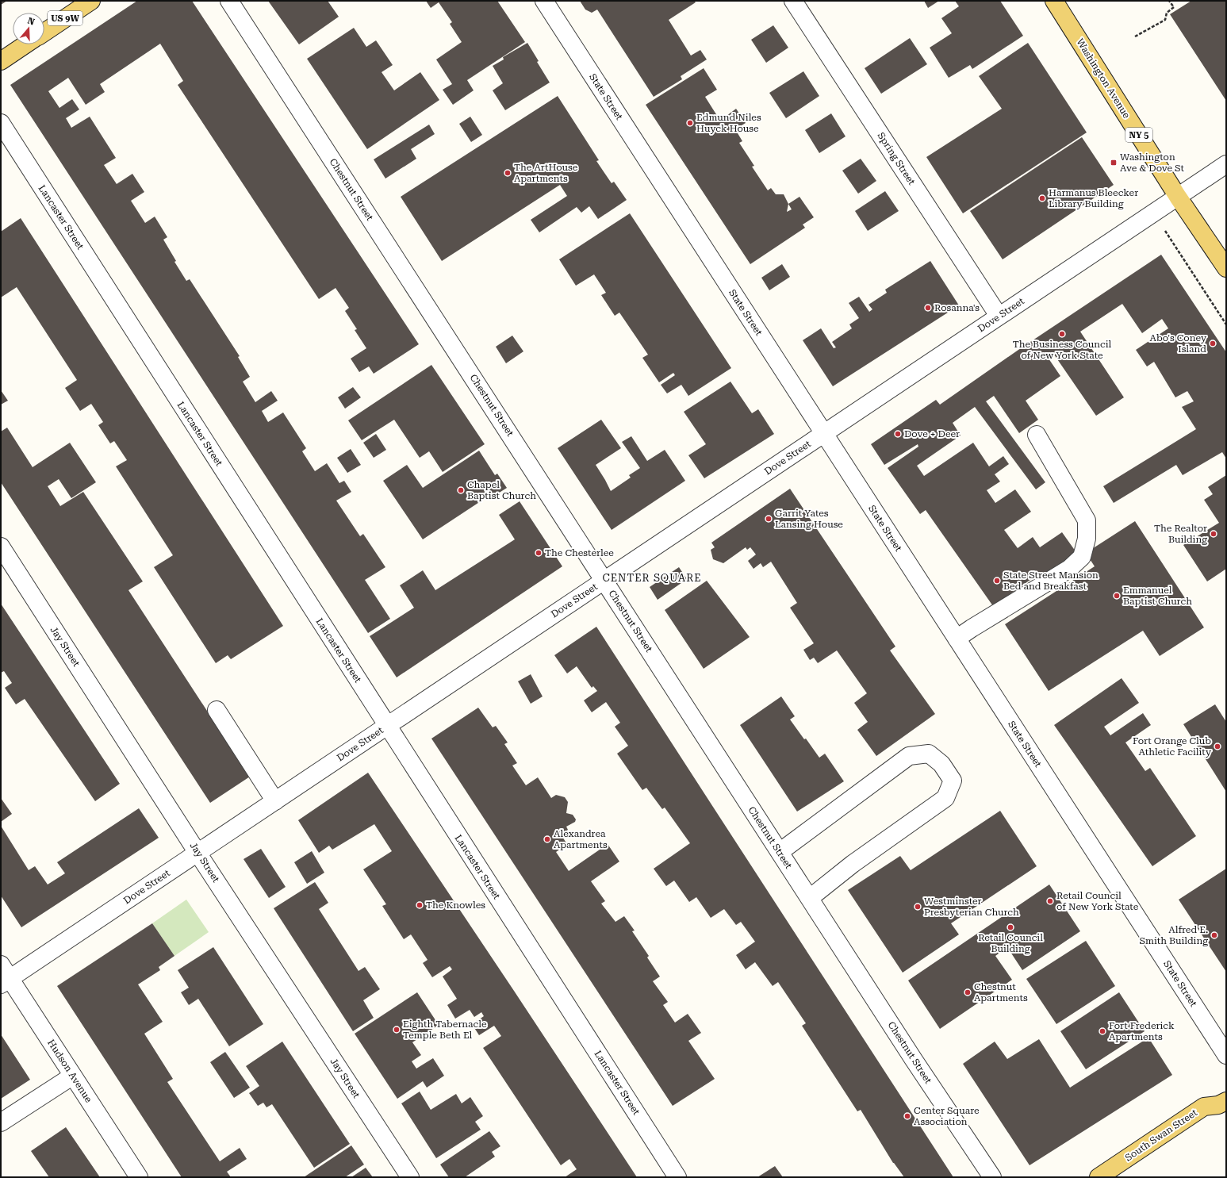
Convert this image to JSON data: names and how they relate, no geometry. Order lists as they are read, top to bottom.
{
  "streets": {
    "main road": [
      "US 9W",
      "Washington Avenue",
      "NY 5",
      "South Swan Street"
    ],
    "street": [
      "State Street",
      "Spring Street",
      "Chestnut Street",
      "Lancaster Street",
      "Dove Street",
      "Jay Street",
      "Hudson Avenue"
    ]
  },
  "crossings": [
    ["Washington Avenue", "Dove Street"],
    ["State Street", "Dove Street"],
    ["Spring Street", "Dove Street"],
    ["Chestnut Street", "Dove Street"],
    ["Lancaster Street", "Dove Street"],
    ["Dove Street", "Jay Street"],
    ["Dove Street", "Hudson Avenue"]
  ],
  "districts": ["CENTER SQUARE"],
  "places": {
    "other": [
      "Edmund Niles Huyck House",
      "The ArtHouse Apartments",
      "Harmanus Bleecker Library Building",
      "Rosanna's",
      "The Business Council of New York State",
      "Abo's Coney Island",
      "Dove + Deer",
      "Chapel Baptist Church",
      "Garrit Yates Lansing House",
      "The Realtor Building",
      "The Chesterlee",
      "State Street Mansion Bed and Breakfast",
      "Emmanuel Baptist Church",
      "Fort Orange Club Athletic Facility",
      "Alexandrea Apartments",
      "Retail Council of New York State",
      "The Knowles",
      "Westminster Presbyterian Church",
      "Retail Council Building",
      "Alfred E. Smith Building",
      "Chestnut Apartments",
      "Eighth Tabernacle Temple Beth El",
      "Fort Frederick Apartments",
      "Center Square Association"
    ],
    "transit": ["Washington Ave & Dove St"]
  },
  "north": "top"
}
